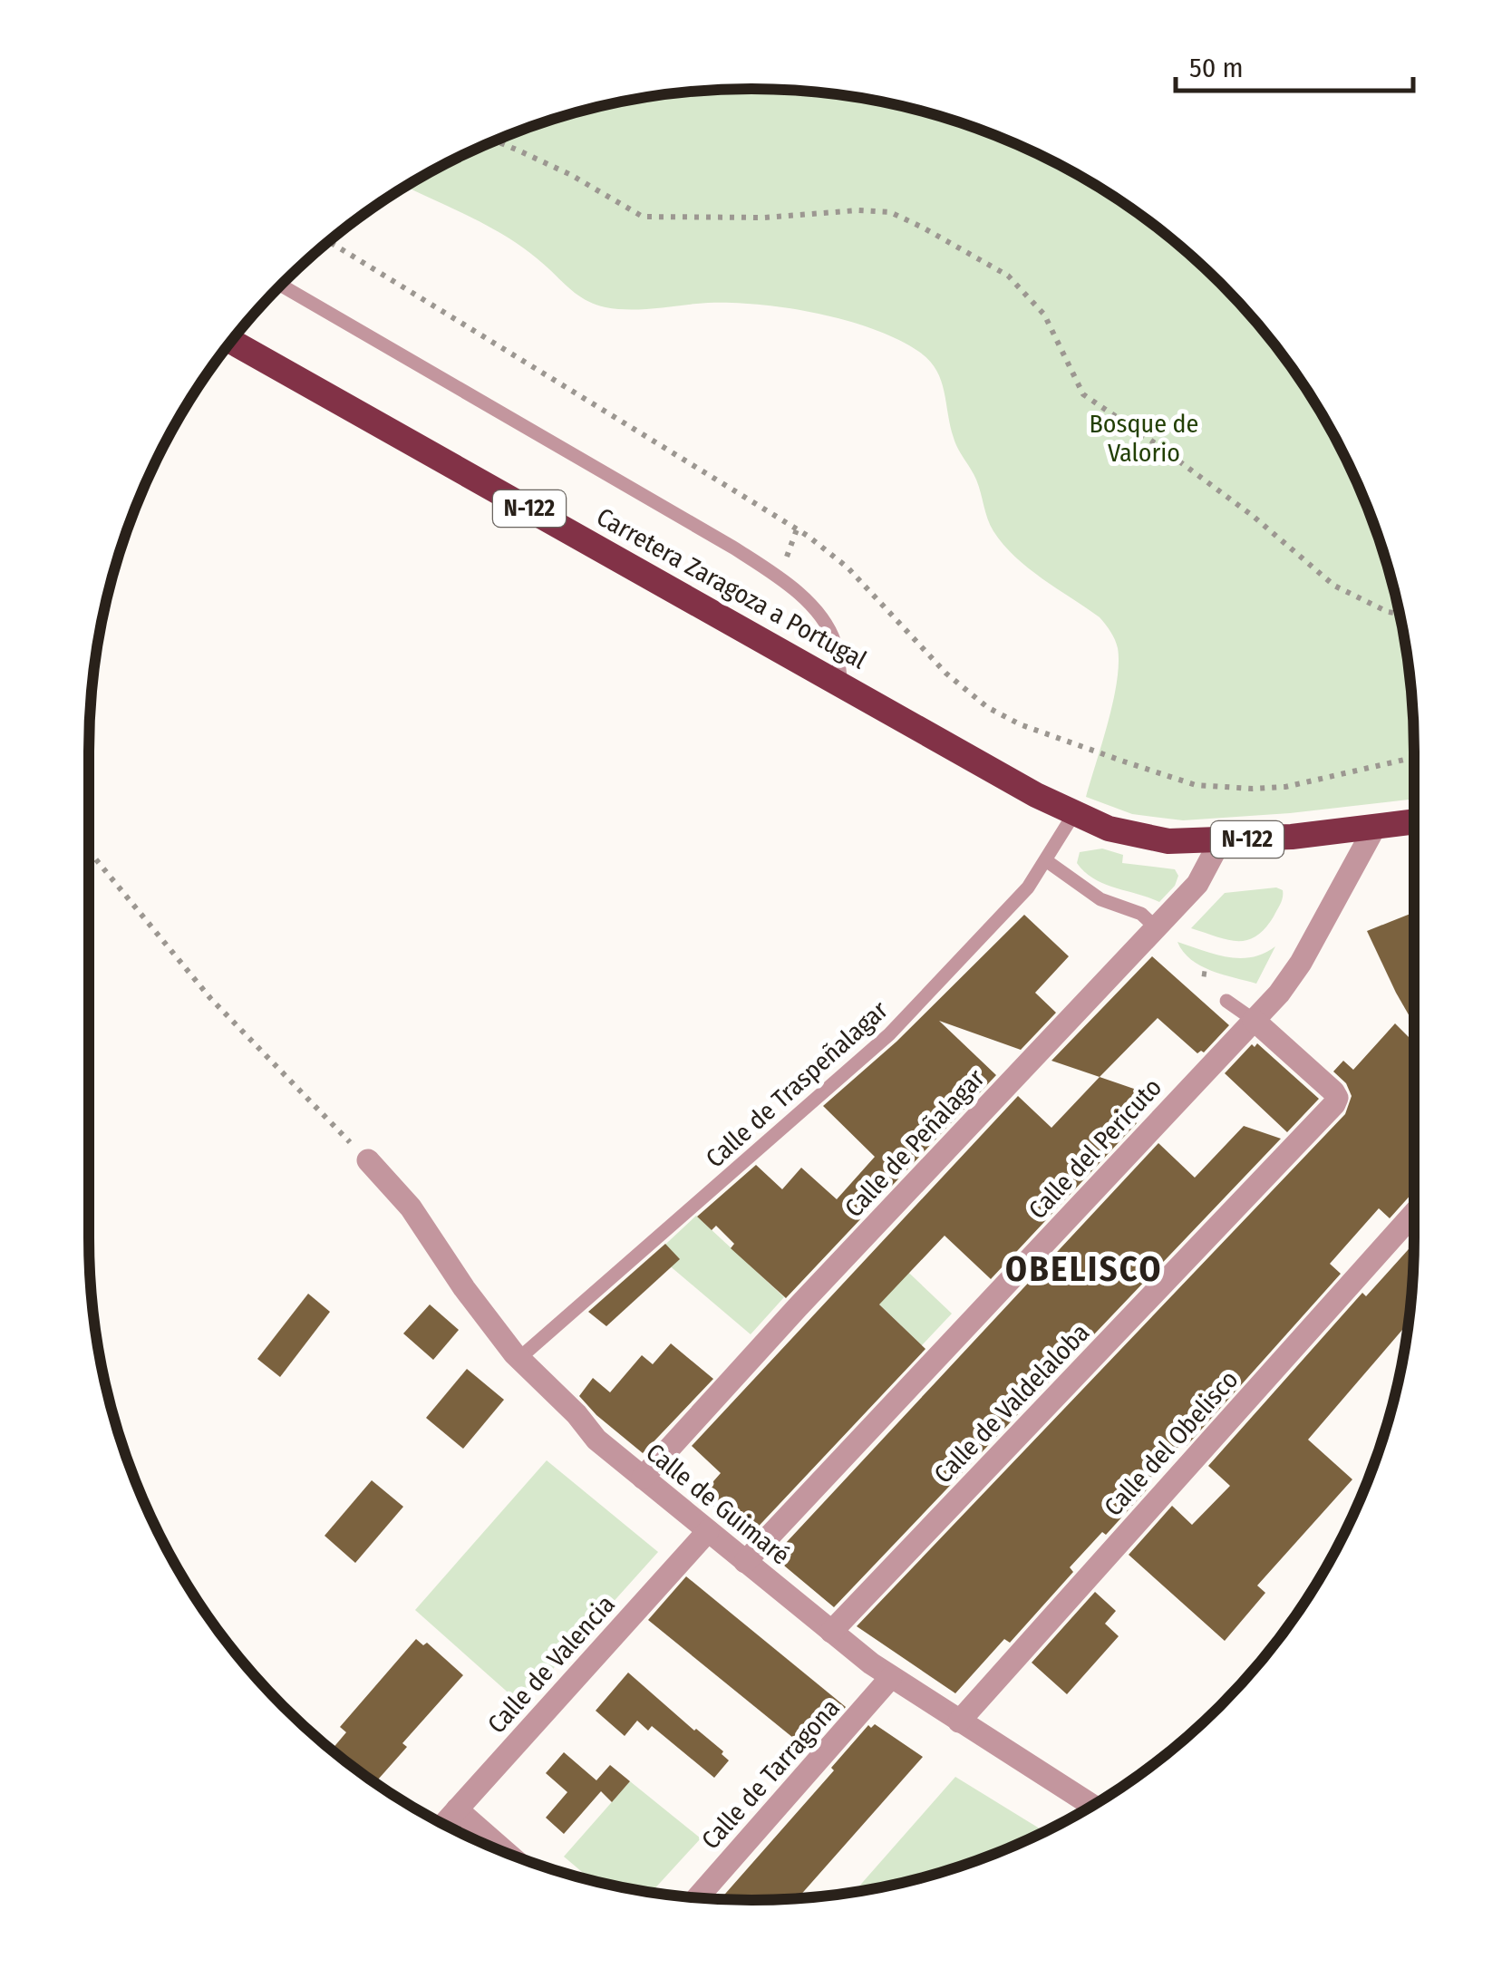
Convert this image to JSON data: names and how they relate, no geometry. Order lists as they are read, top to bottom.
{
  "streets": {
    "highway": ["N-122", "Carretera Zaragoza a Portugal"],
    "street": [
      "Calle de Peñalagar",
      "Calle del Pericuto",
      "Calle de Valdelaloba",
      "Calle del Obelisco",
      "Calle de Guimaré",
      "Calle de Valencia",
      "Calle de Tarragona"
    ],
    "lane": ["Calle de Traspeñalagar"]
  },
  "crossings": [
    ["N-122", "Carretera Zaragoza a Portugal"],
    ["N-122", "Calle de Traspeñalagar"],
    ["N-122", "Calle de Peñalagar"],
    ["N-122", "Calle del Pericuto"],
    ["Carretera Zaragoza a Portugal", "Calle de Traspeñalagar"],
    ["Calle de Traspeñalagar", "Calle de Guimaré"],
    ["Calle de Peñalagar", "Calle de Guimaré"],
    ["Calle del Pericuto", "Calle de Valdelaloba"],
    ["Calle del Pericuto", "Calle de Guimaré"],
    ["Calle de Valdelaloba", "Calle de Guimaré"],
    ["Calle del Obelisco", "Calle de Guimaré"],
    ["Calle de Guimaré", "Calle de Valencia"],
    ["Calle de Guimaré", "Calle de Tarragona"]
  ],
  "districts": ["OBELISCO"],
  "parks": ["Bosque de Valorio"],
  "scale_bar": "50 m"
}
